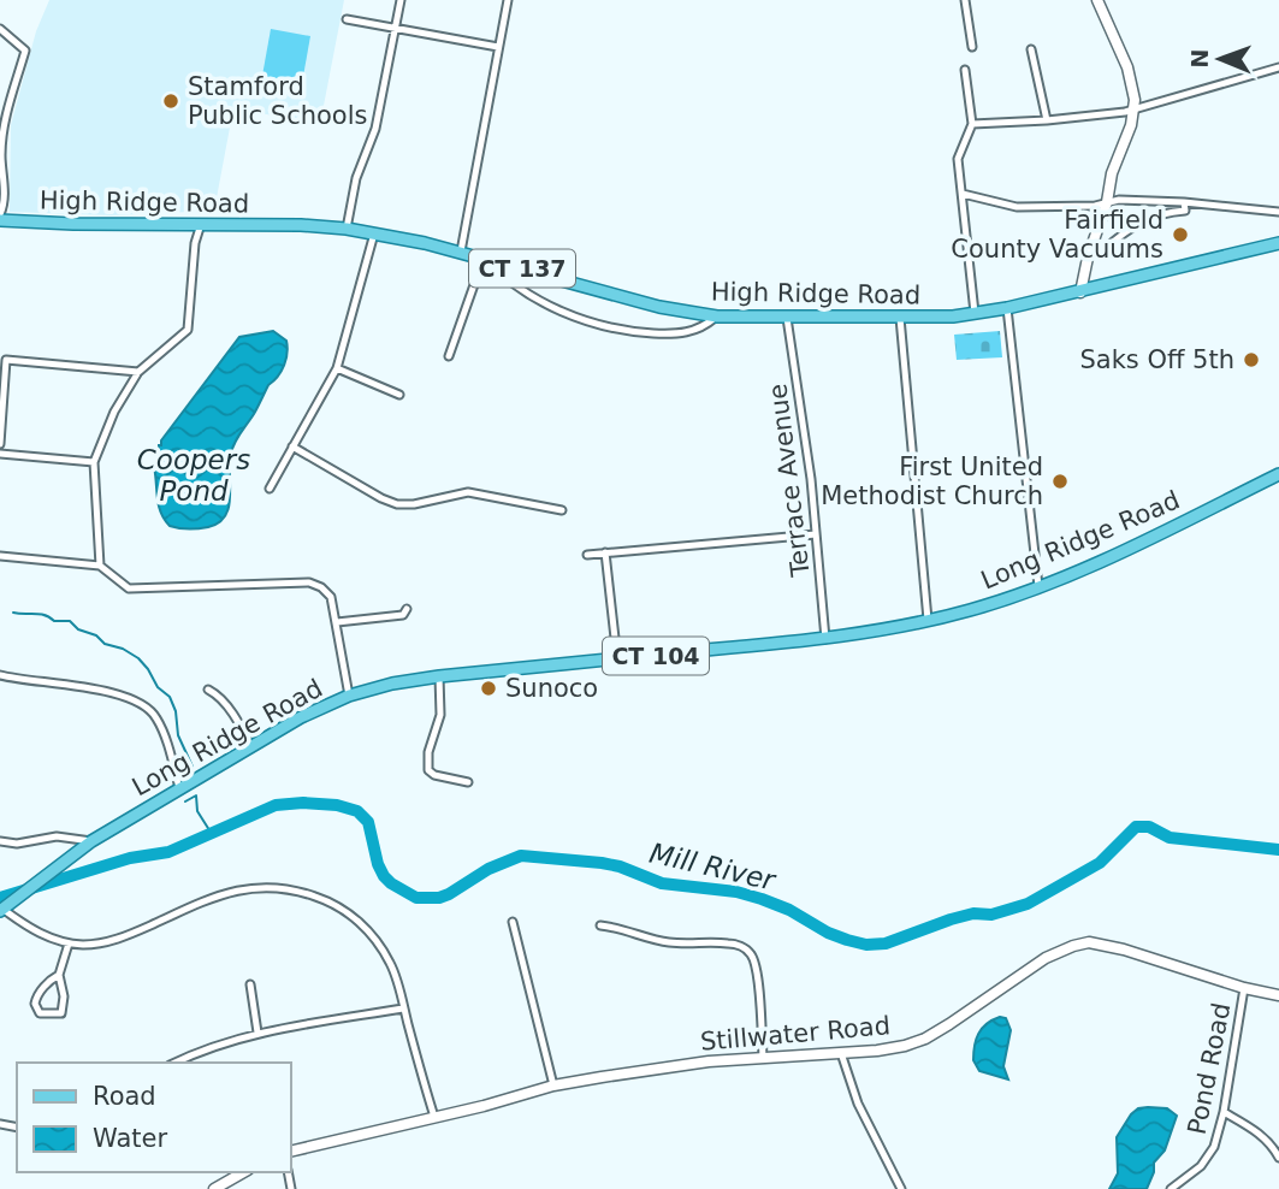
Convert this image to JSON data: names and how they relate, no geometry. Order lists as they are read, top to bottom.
{
  "streets": {
    "main road": [
      "High Ridge Road",
      "CT 137",
      "Long Ridge Road",
      "CT 104",
      "Stillwater Road"
    ],
    "street": ["Terrace Avenue", "Pond Road"]
  },
  "crossings": [
    ["High Ridge Road", "Terrace Avenue"],
    ["Terrace Avenue", "Long Ridge Road"],
    ["Stillwater Road", "Pond Road"]
  ],
  "water": ["Coopers Pond", "Mill River"],
  "places": [
    "Stamford Public Schools",
    "Fairfield County Vacuums",
    "Saks Off 5th",
    "First United Methodist Church",
    "Sunoco"
  ],
  "legend": ["Road", "Water"],
  "north": "left"
}
